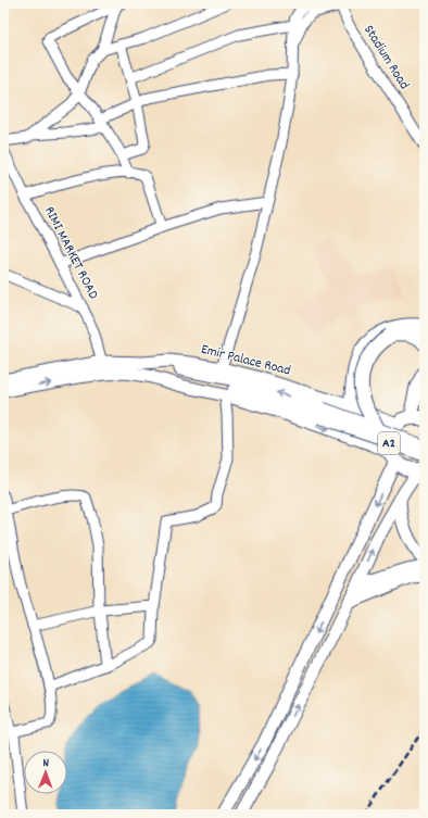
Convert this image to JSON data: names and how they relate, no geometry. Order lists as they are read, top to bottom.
{
  "streets": {
    "highway": ["A2"],
    "main road": ["Emir Palace Road"],
    "street": ["Stadium Road", "RIMI MARKET ROAD"]
  },
  "crossings": [
    ["RIMI MARKET ROAD", "Emir Palace Road"],
    ["Emir Palace Road", "A2"]
  ],
  "north": "top"
}
